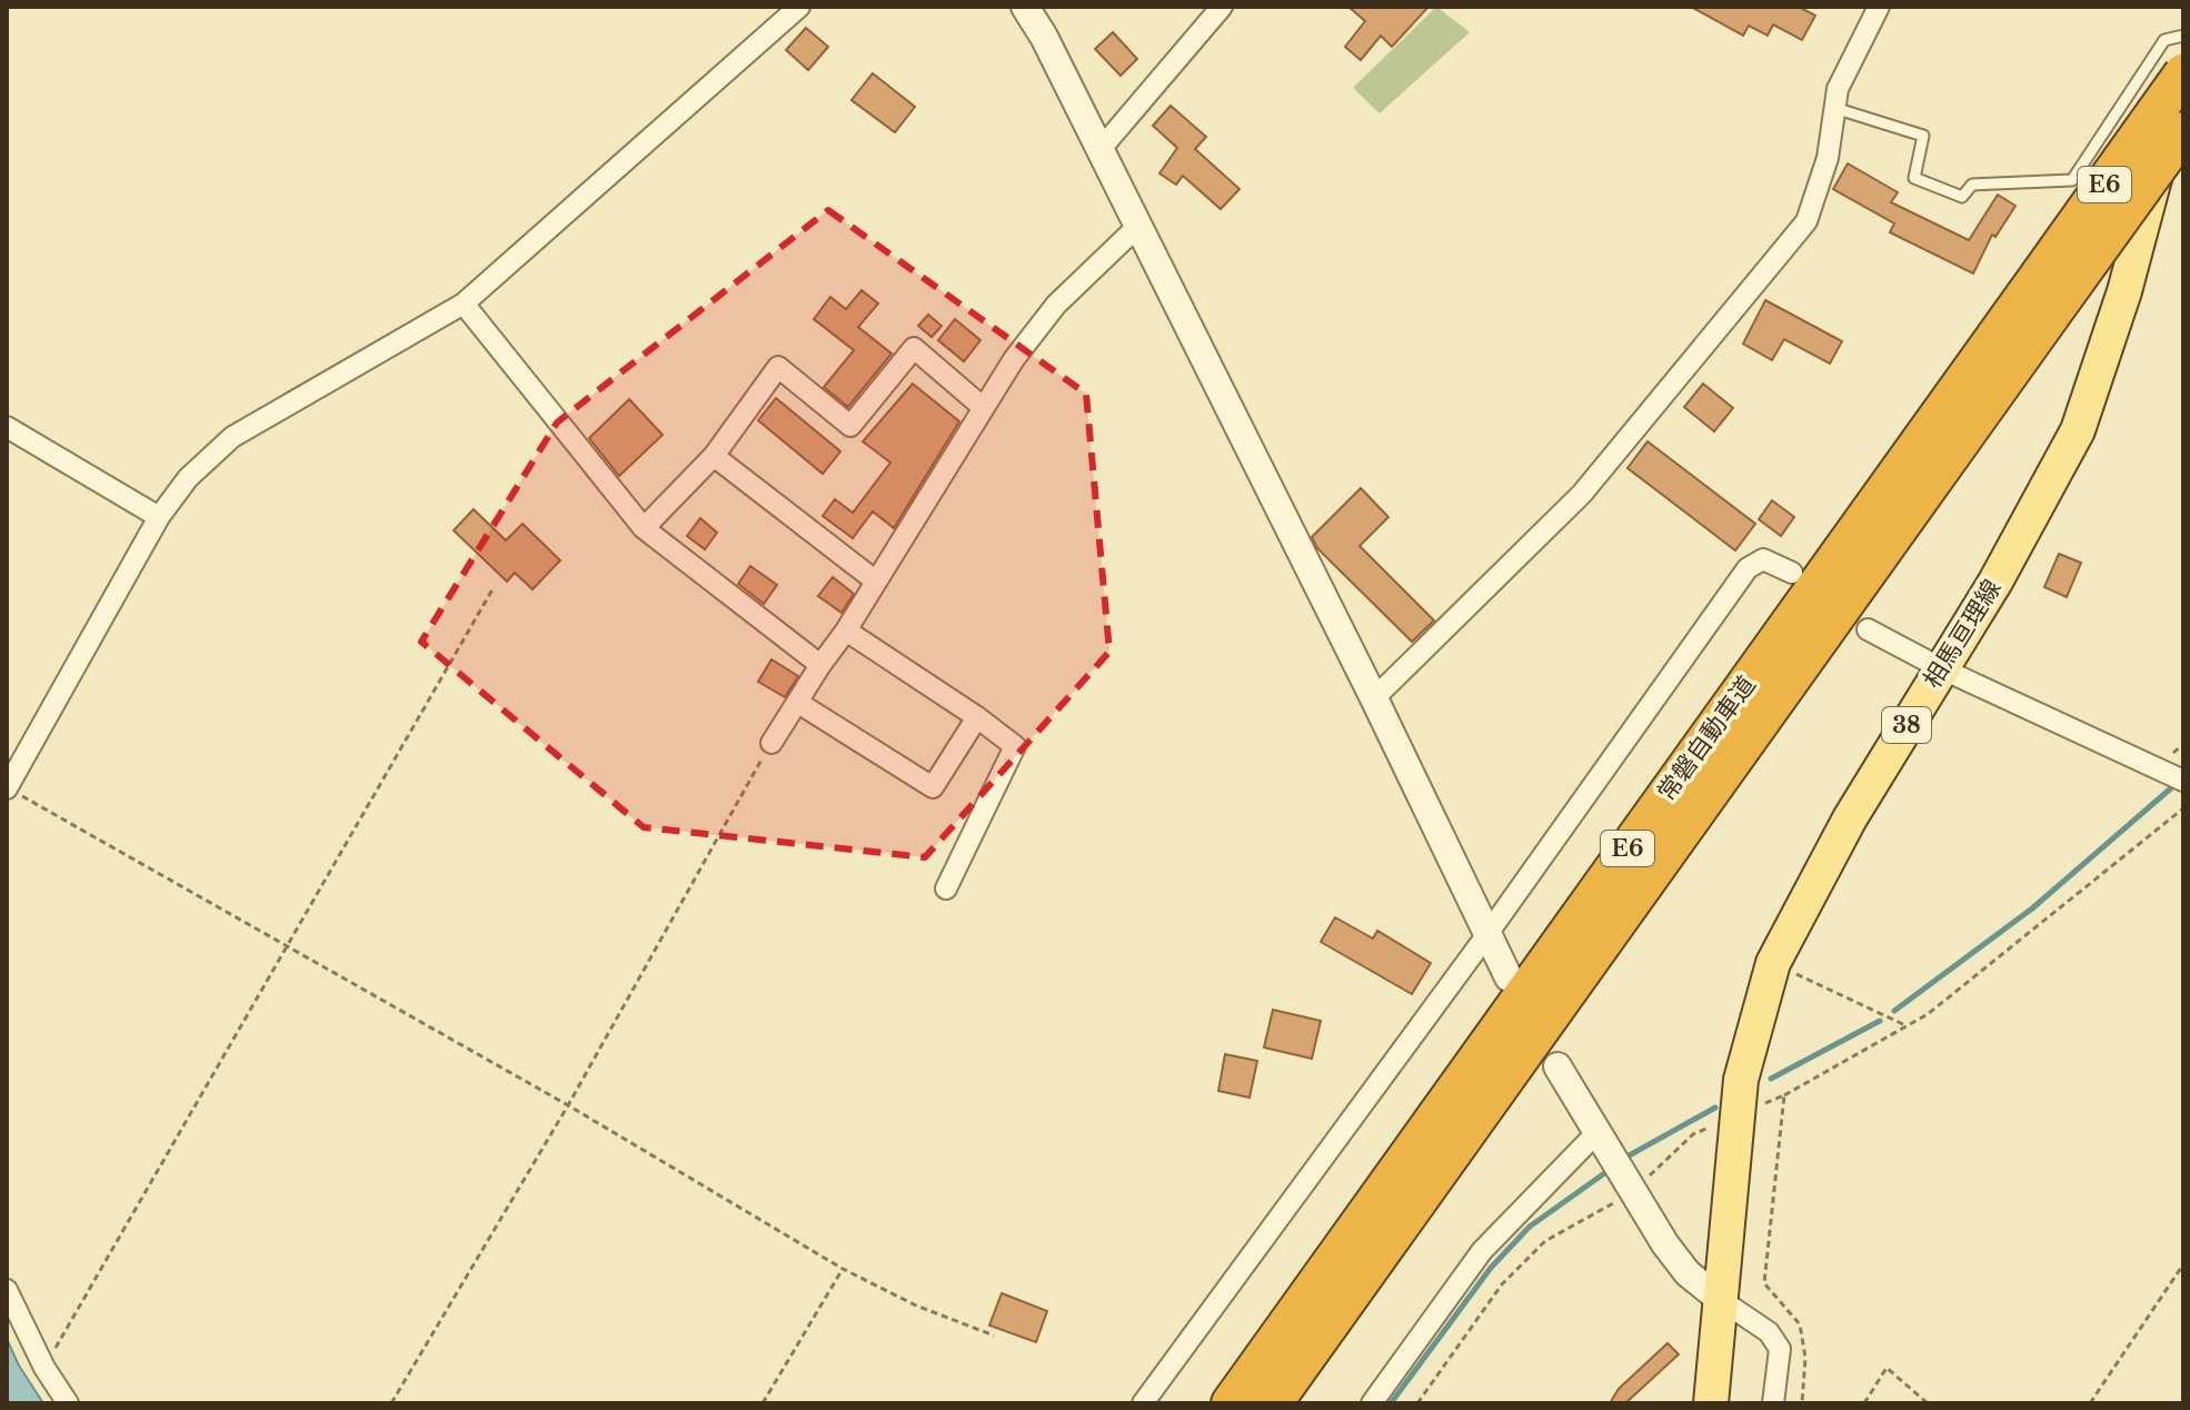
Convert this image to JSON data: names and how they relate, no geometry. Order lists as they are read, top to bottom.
{
  "streets": {
    "highway": ["E6", "常磐自動車道"],
    "main road": ["相馬亘理線", "38"]
  },
  "crossings": [
    ["相馬亘理線", "常磐自動車道"]
  ]
}
